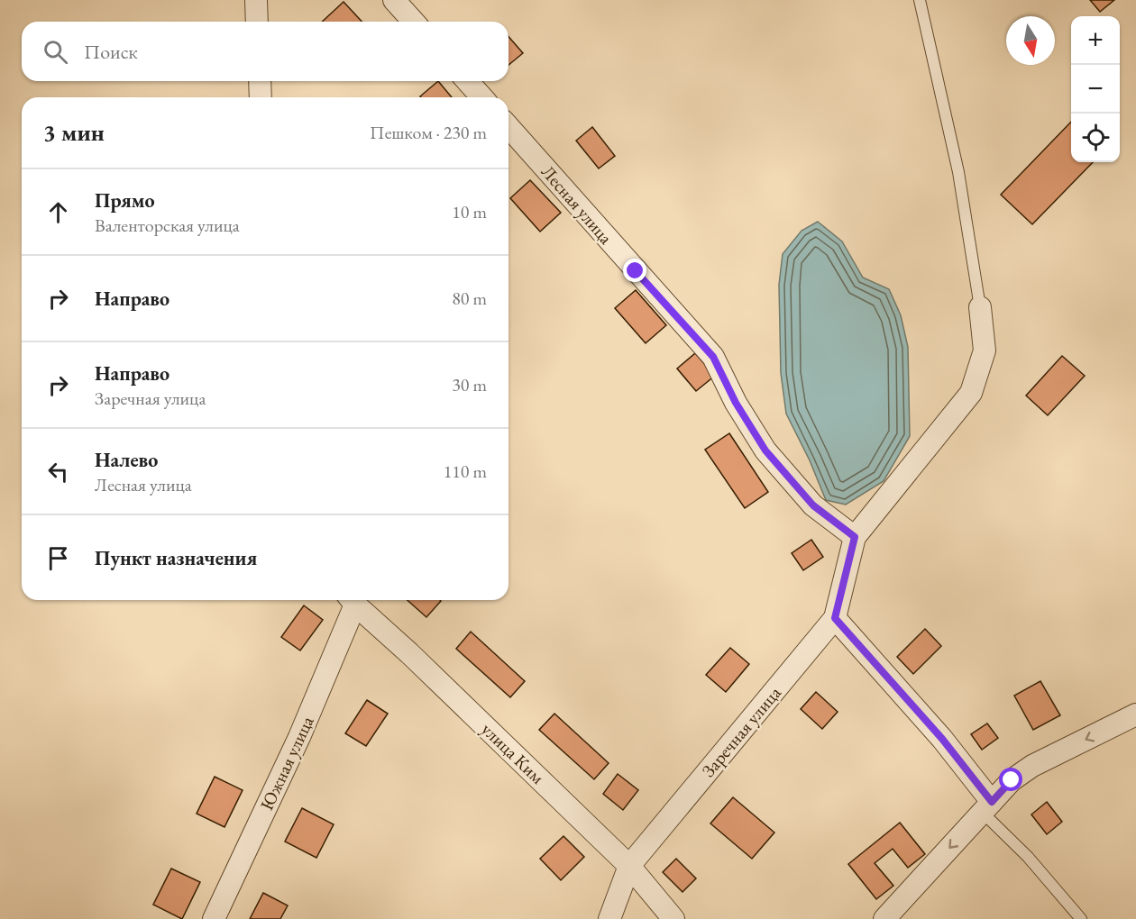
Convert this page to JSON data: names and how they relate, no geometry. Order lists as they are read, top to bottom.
{
  "streets": {
    "street": [
      "Лесная улица",
      "Заречная улица",
      "улица Ким",
      "Южная улица"
    ]
  },
  "crossings": [
    ["Лесная улица", "Заречная улица"],
    ["Заречная улица", "улица Ким"],
    ["улица Ким", "Южная улица"]
  ],
  "north": "bottom",
  "page": {
    "map_buttons": ["+", "−"],
    "search": "Поиск",
    "heading": ["3 мин", "Пешком · 230 m"],
    "list": [
      ["Прямо", "Валенторская улица", "10 m"],
      ["Направо", "80 m"],
      ["Направо", "Заречная улица", "30 m"],
      ["Налево", "Лесная улица", "110 m"],
      "Пункт назначения"
    ]
  }
}
